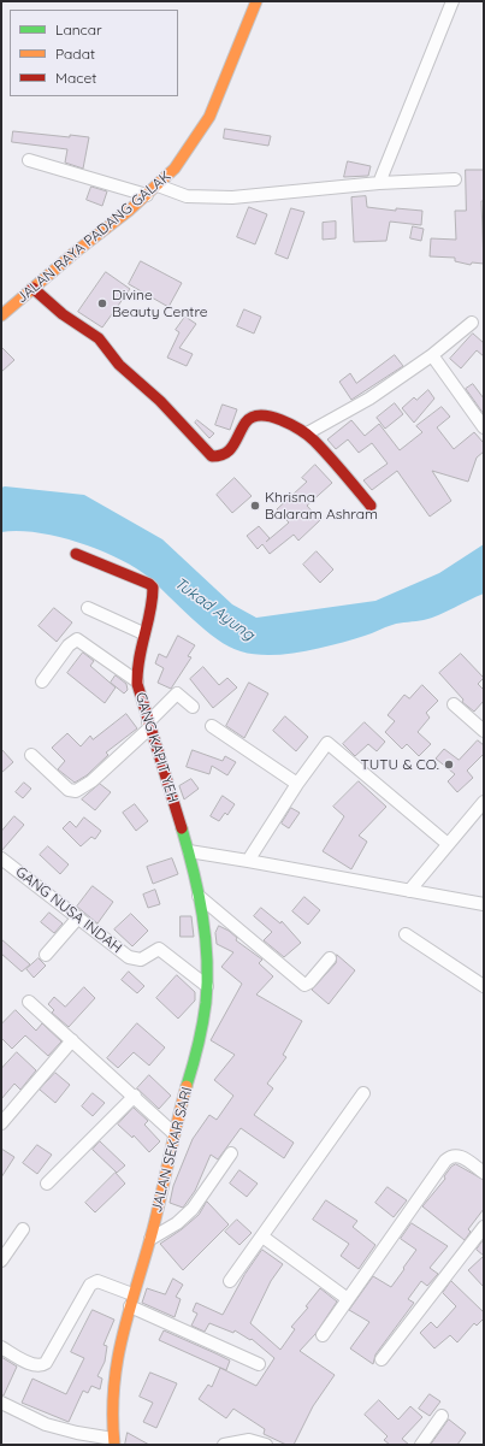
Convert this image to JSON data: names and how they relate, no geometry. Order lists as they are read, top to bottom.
{
  "streets": {
    "street": [
      "JALAN RAYA PADANG GALAK",
      "GANG KAPIT YEH",
      "GANG NUSA INDAH",
      "JALAN SEKAR SARI"
    ]
  },
  "crossings": [
    ["GANG KAPIT YEH", "JALAN SEKAR SARI"],
    ["GANG NUSA INDAH", "JALAN SEKAR SARI"]
  ],
  "water": ["Tukad Ayung"],
  "places": ["Divine Beauty Centre", "Khrisna Balaram Ashram", "TUTU & CO."],
  "legend": ["Lancar", "Padat", "Macet"]
}
